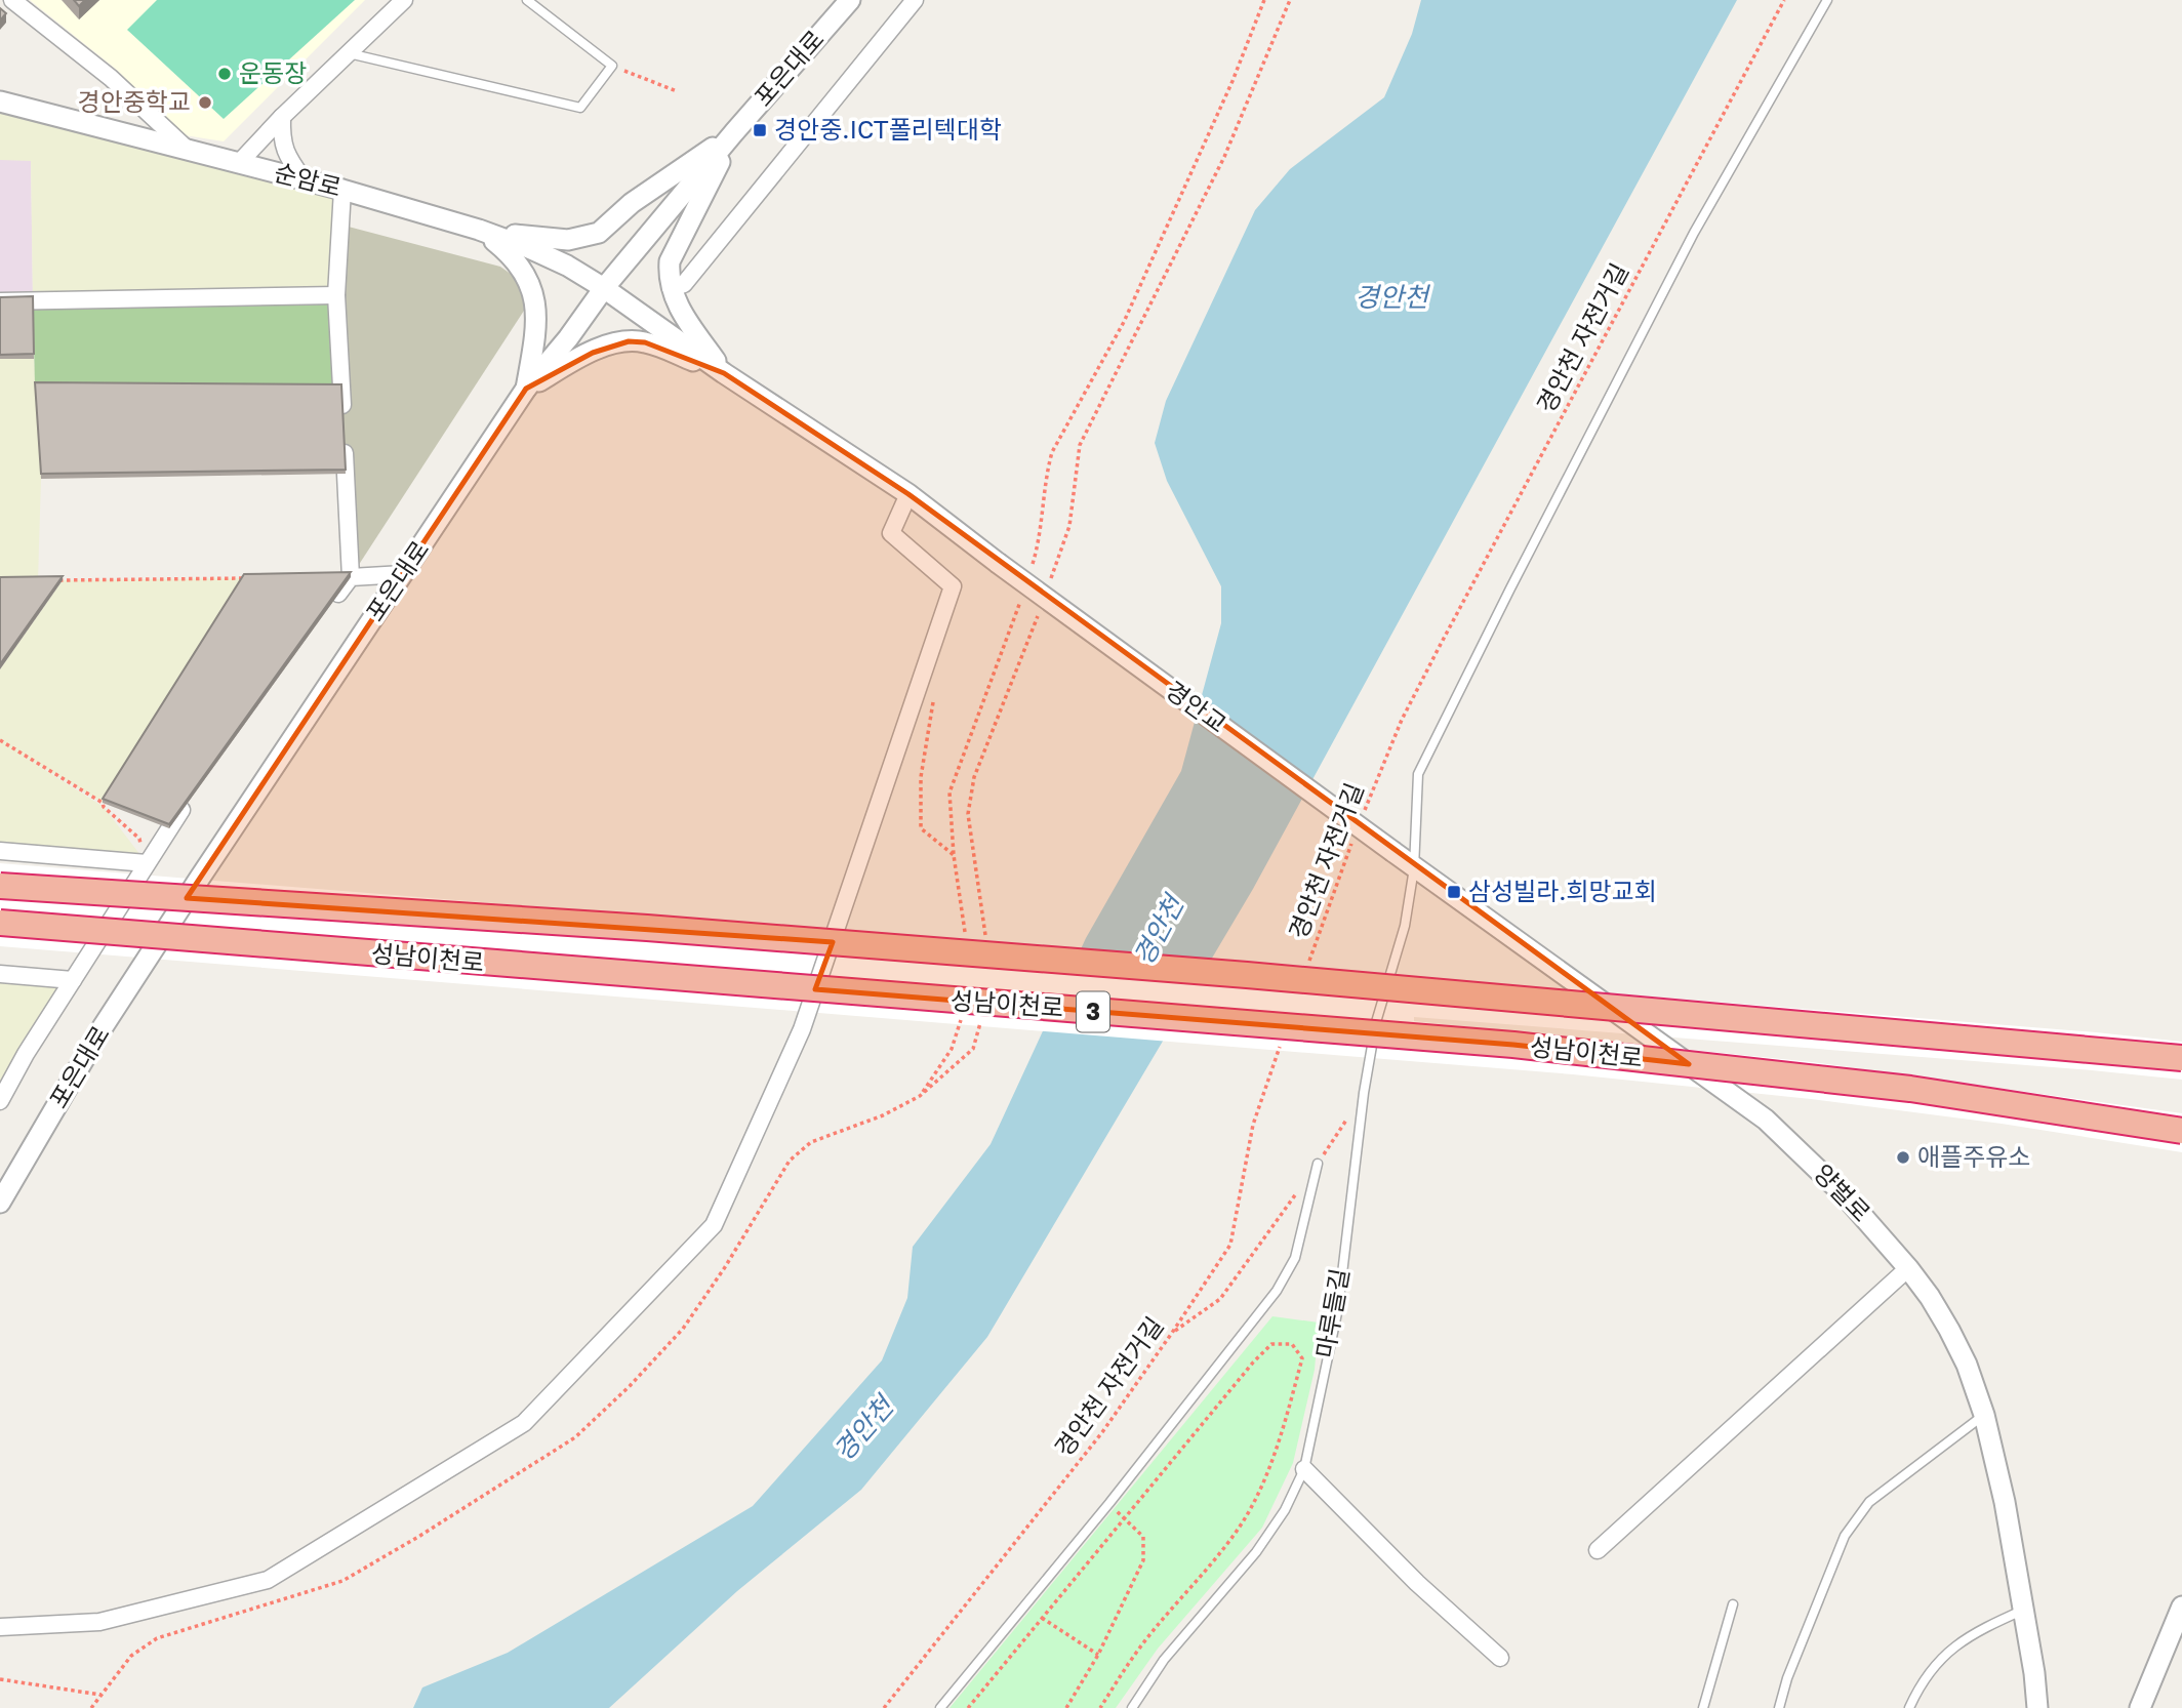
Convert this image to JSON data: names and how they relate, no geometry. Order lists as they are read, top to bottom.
{
  "streets": {
    "highway": ["성남이천로", "3"],
    "street": [
      "포은대로",
      "순암로",
      "경안교",
      "양벌로"
    ],
    "lane": ["마루들길"],
    "path": ["경안천 자전거길"]
  },
  "crossings": [
    ["포은대로", "순암로"],
    ["순암로", "경안교"],
    ["경안교", "양벌로"],
    ["양벌로", "마루들길"]
  ],
  "water": ["경안천"],
  "places": {
    "other": ["운동장", "경안중학교", "애플주유소"],
    "transit": ["경안중.ICT폴리텍대학", "삼성빌라.희망교회"]
  }
}
